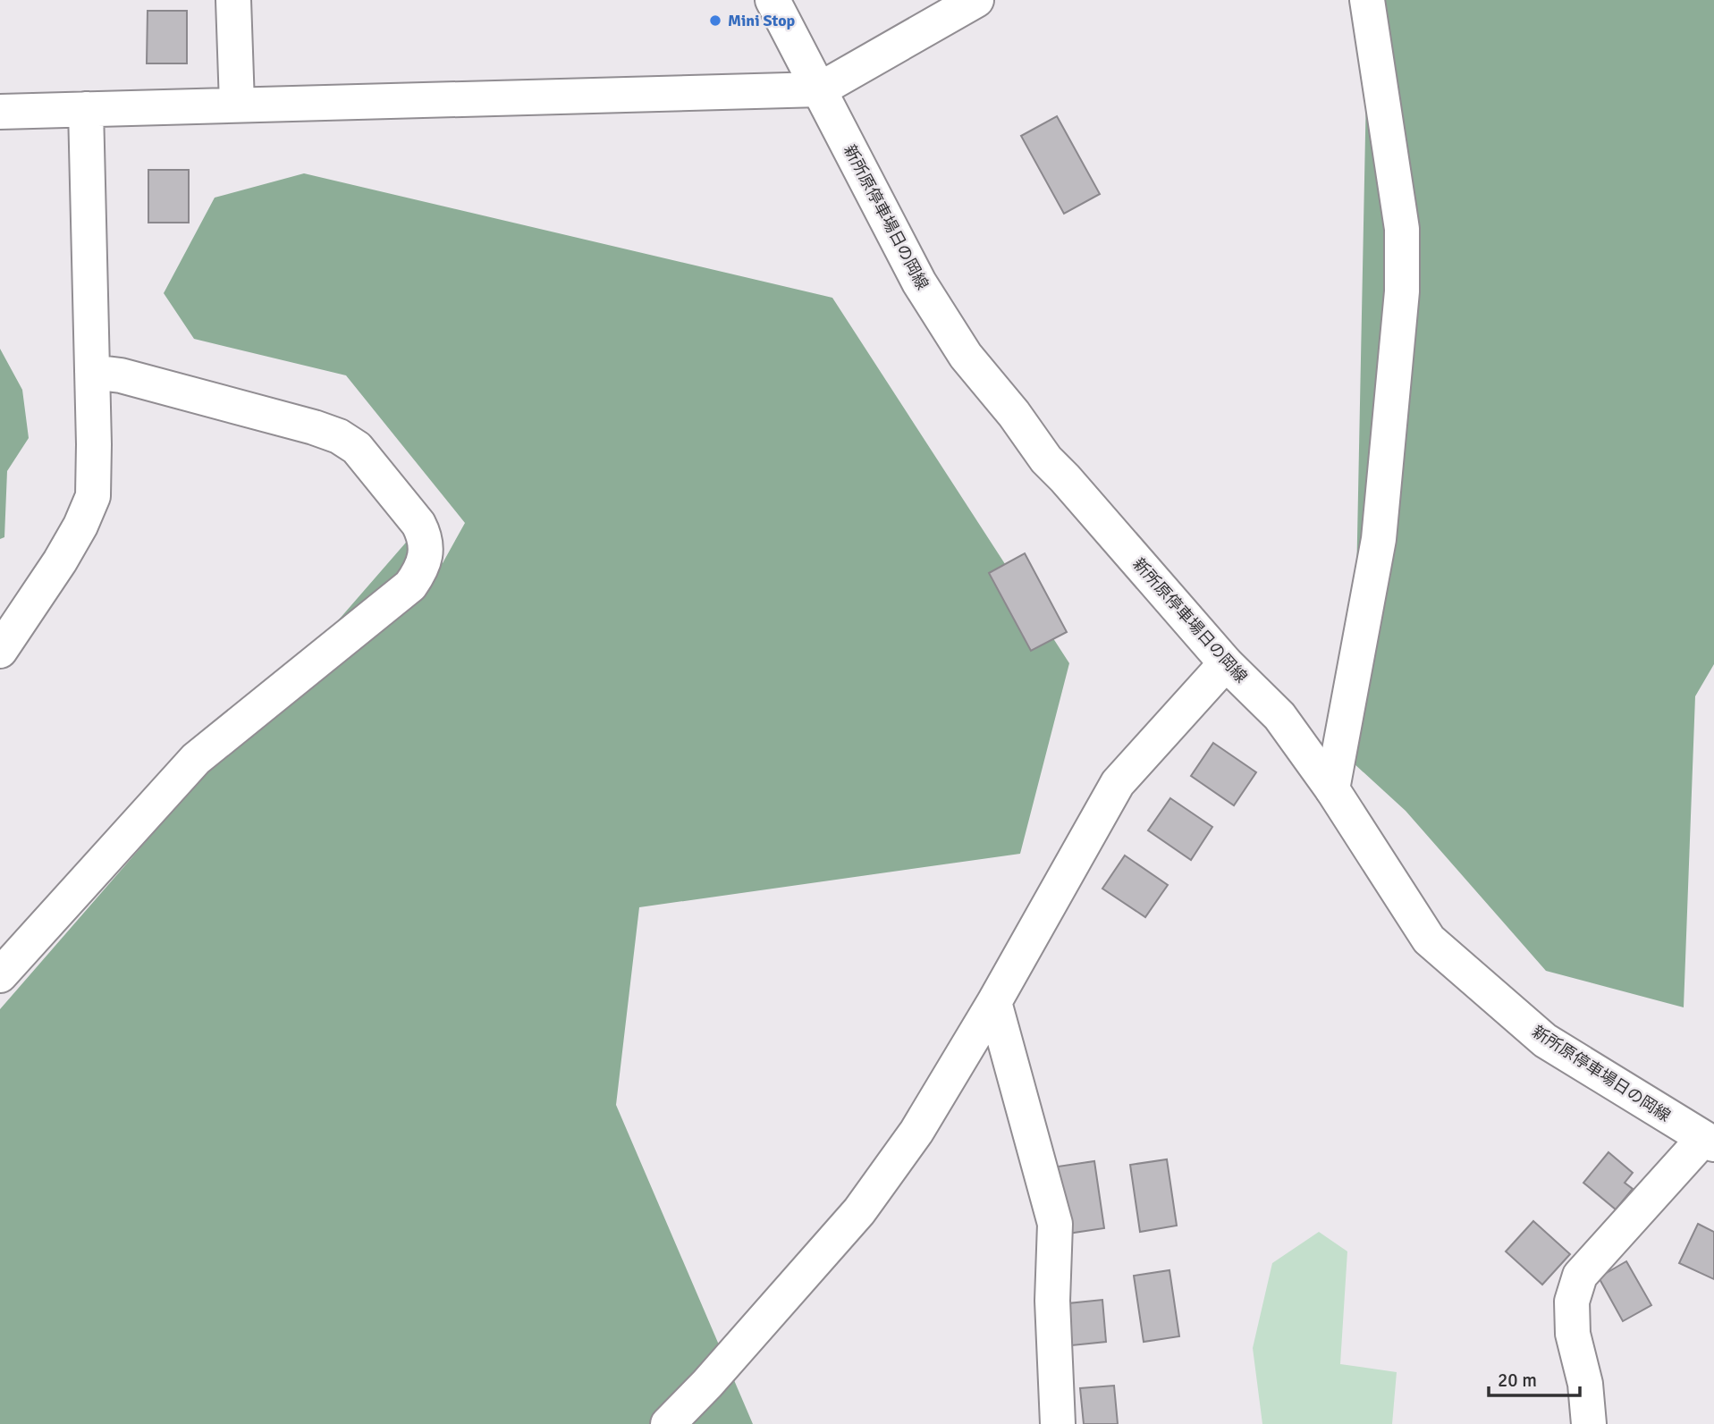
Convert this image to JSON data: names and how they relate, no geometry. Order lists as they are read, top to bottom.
{
  "streets": {
    "street": ["新所原停車場日の岡線"]
  },
  "places": ["Mini Stop"],
  "scale_bar": "20 m"
}
